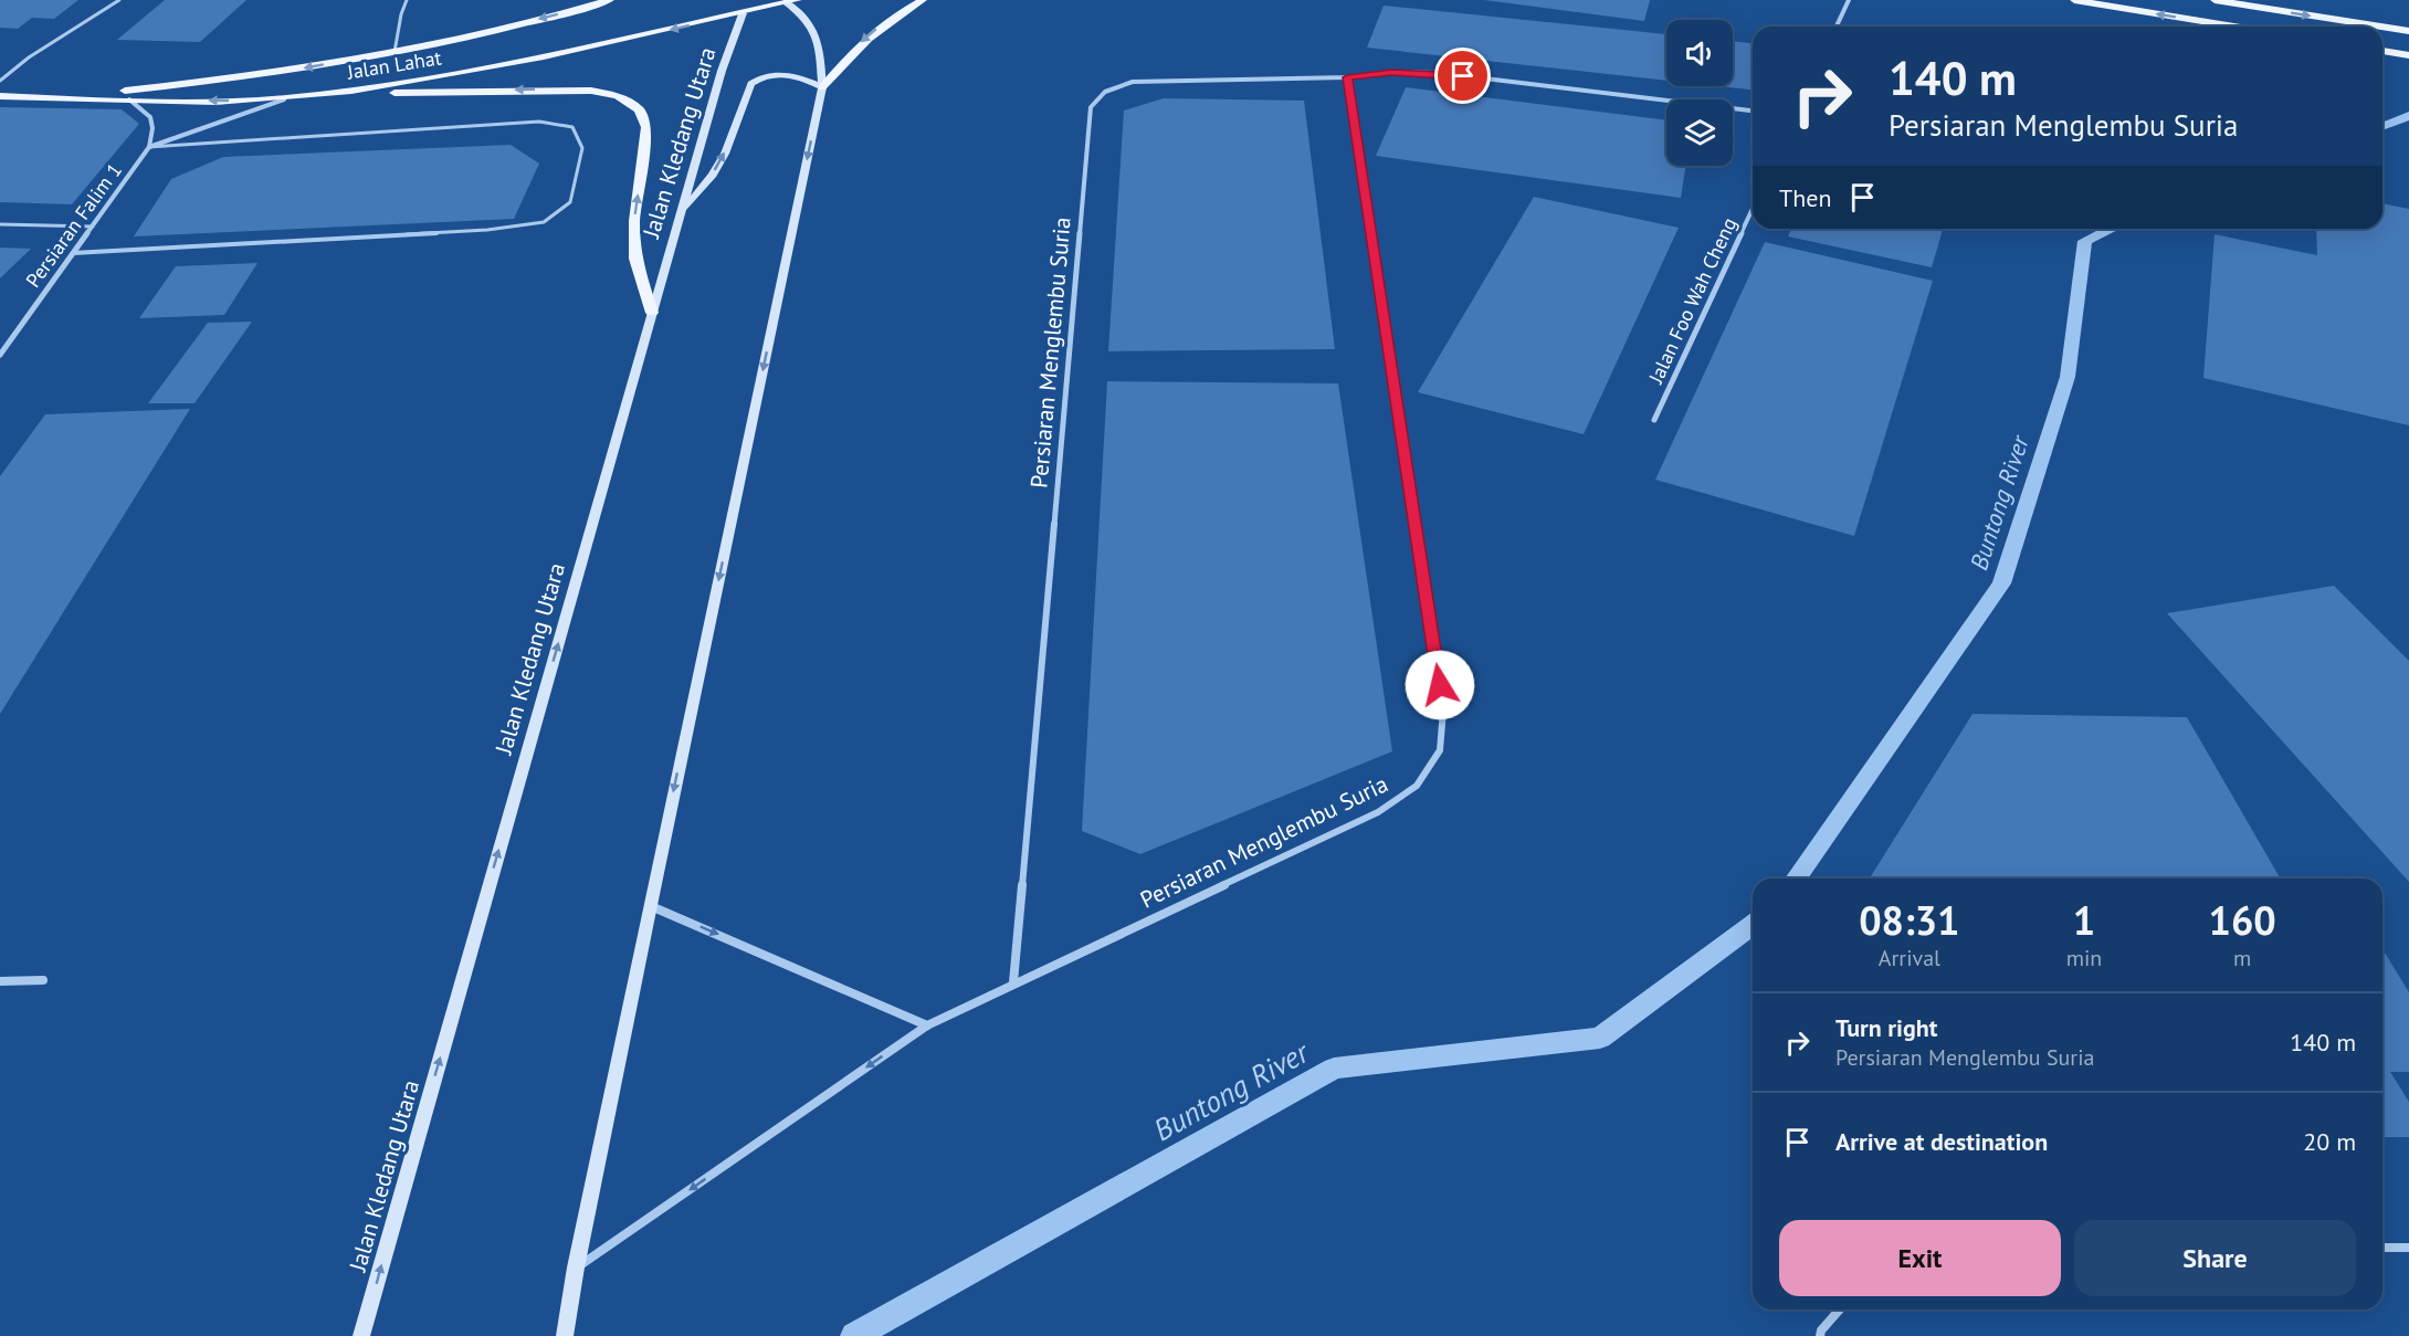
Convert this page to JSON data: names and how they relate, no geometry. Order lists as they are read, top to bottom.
{
  "streets": {
    "main road": ["Jalan Lahat", "Jalan Kledang Utara"],
    "street": ["Persiaran Falim 1", "Jalan Foo Wah Cheng", "Persiaran Menglembu Suria"]
  },
  "crossings": [
    ["Jalan Lahat", "Jalan Kledang Utara"],
    ["Jalan Lahat", "Persiaran Falim 1"]
  ],
  "one_way": ["Jalan Kledang Utara"],
  "water": ["Buntong River"],
  "page": {
    "turn": ["140 m", "Persiaran Menglembu Suria"],
    "then": "Then",
    "eta": [
      "08:31",
      "Arrival",
      "1",
      "min",
      "160",
      "m"
    ],
    "list": [
      {
        "name": "Turn right",
        "note": "Persiaran Menglembu Suria",
        "value": "140 m"
      },
      {
        "name": "Arrive at destination",
        "value": "20 m"
      }
    ],
    "buttons": ["Exit", "Share"]
  }
}
